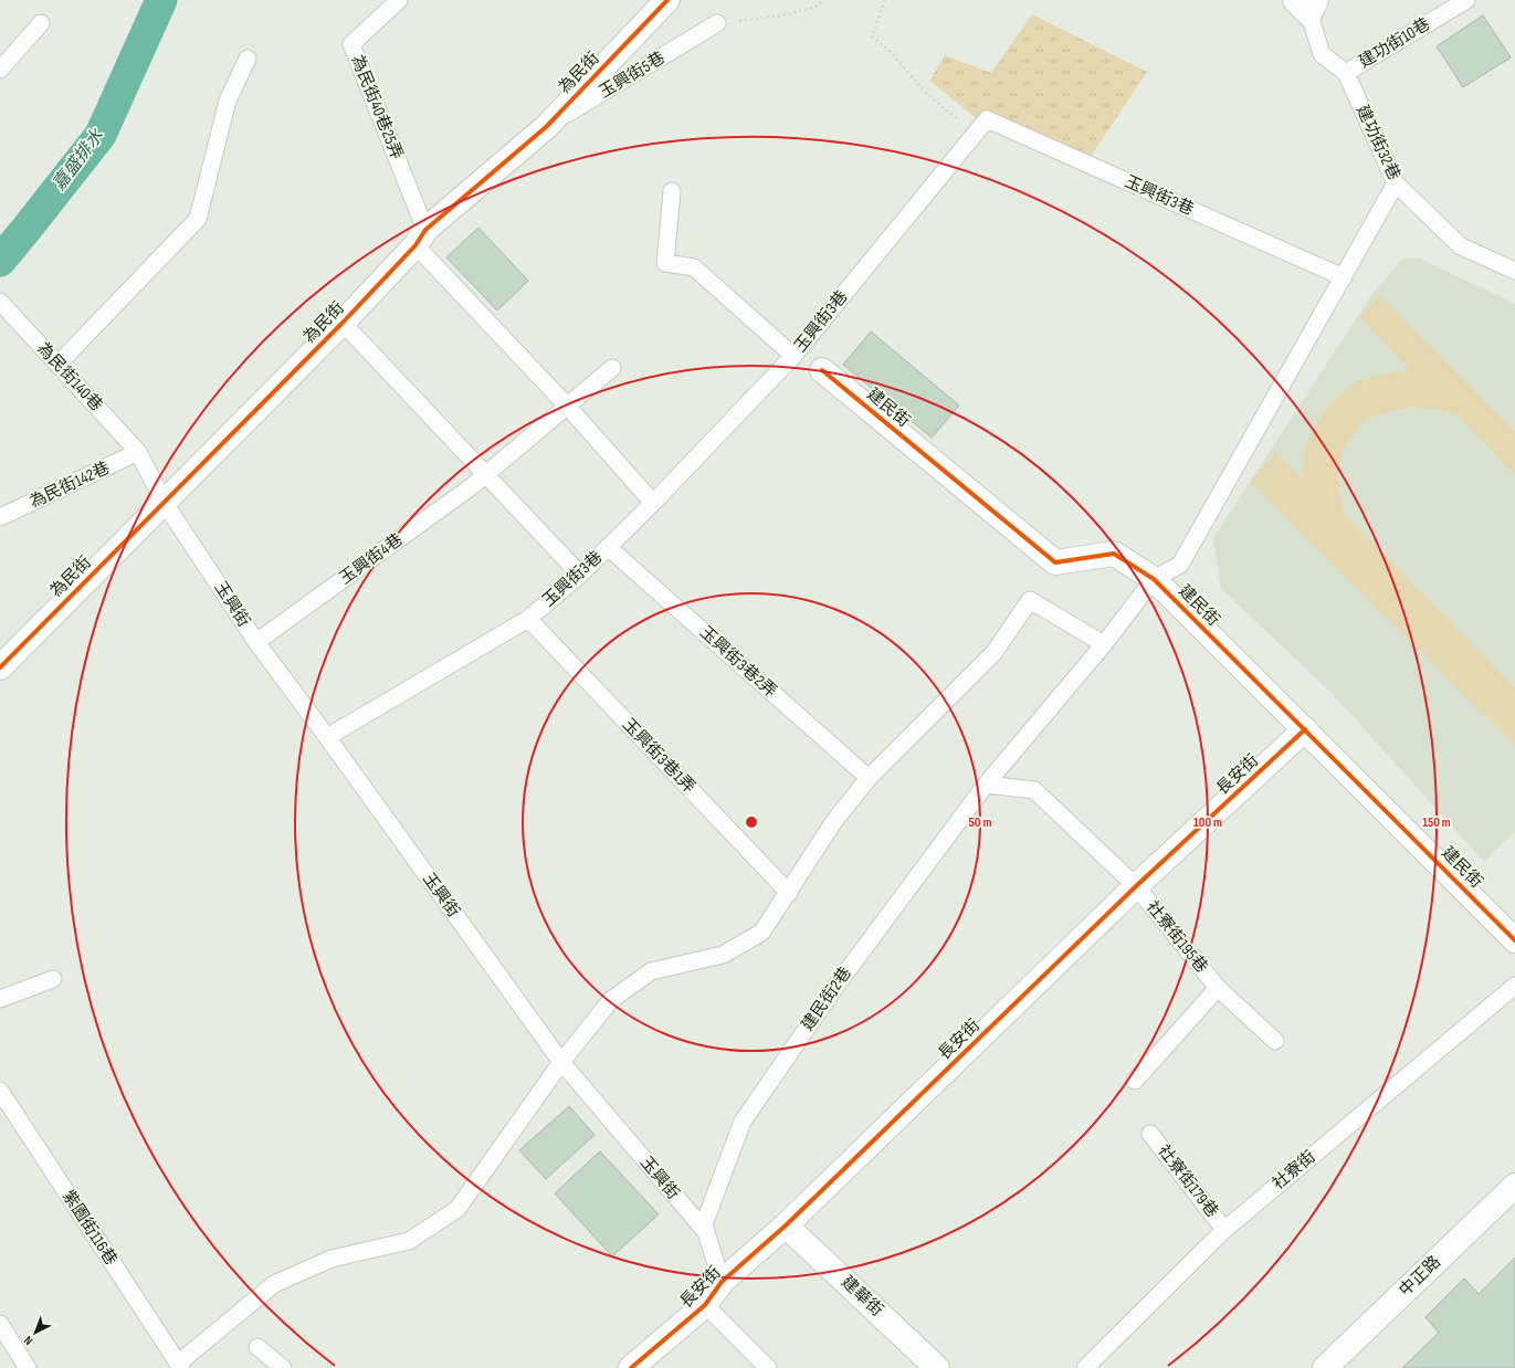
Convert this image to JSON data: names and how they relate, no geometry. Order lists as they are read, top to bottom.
{
  "streets": {
    "street": [
      "為民街",
      "建民街",
      "長安街",
      "中正路",
      "建華街"
    ],
    "lane": [
      "建功街10巷",
      "玉興街5巷",
      "為民街40巷25弄",
      "建功街32巷",
      "玉興街3巷",
      "為民街140巷",
      "為民街142巷",
      "玉興街4巷",
      "玉興街",
      "玉興街3巷2弄",
      "玉興街3巷1弄",
      "社寮街195巷",
      "建民街2巷",
      "社寮街",
      "社寮街179巷",
      "紫園街116巷"
    ]
  },
  "crossings": [
    ["建功街10巷", "建功街32巷"],
    ["為民街", "玉興街5巷"],
    ["為民街", "為民街40巷25弄"],
    ["為民街", "為民街140巷"],
    ["為民街", "玉興街"],
    ["玉興街3巷", "玉興街"],
    ["玉興街3巷", "玉興街3巷2弄"],
    ["玉興街3巷", "玉興街3巷1弄"],
    ["為民街140巷", "為民街142巷"],
    ["為民街140巷", "玉興街"],
    ["建民街", "長安街"],
    ["建民街", "建民街2巷"],
    ["玉興街4巷", "玉興街"],
    ["玉興街", "長安街"],
    ["玉興街", "建民街2巷"],
    ["長安街", "社寮街195巷"],
    ["長安街", "建華街"],
    ["社寮街195巷", "建民街2巷"],
    ["社寮街", "社寮街179巷"]
  ],
  "water": ["嘉盛排水"],
  "north": "bottom left",
  "rings": ["50 m", "100 m", "150 m"]
}
